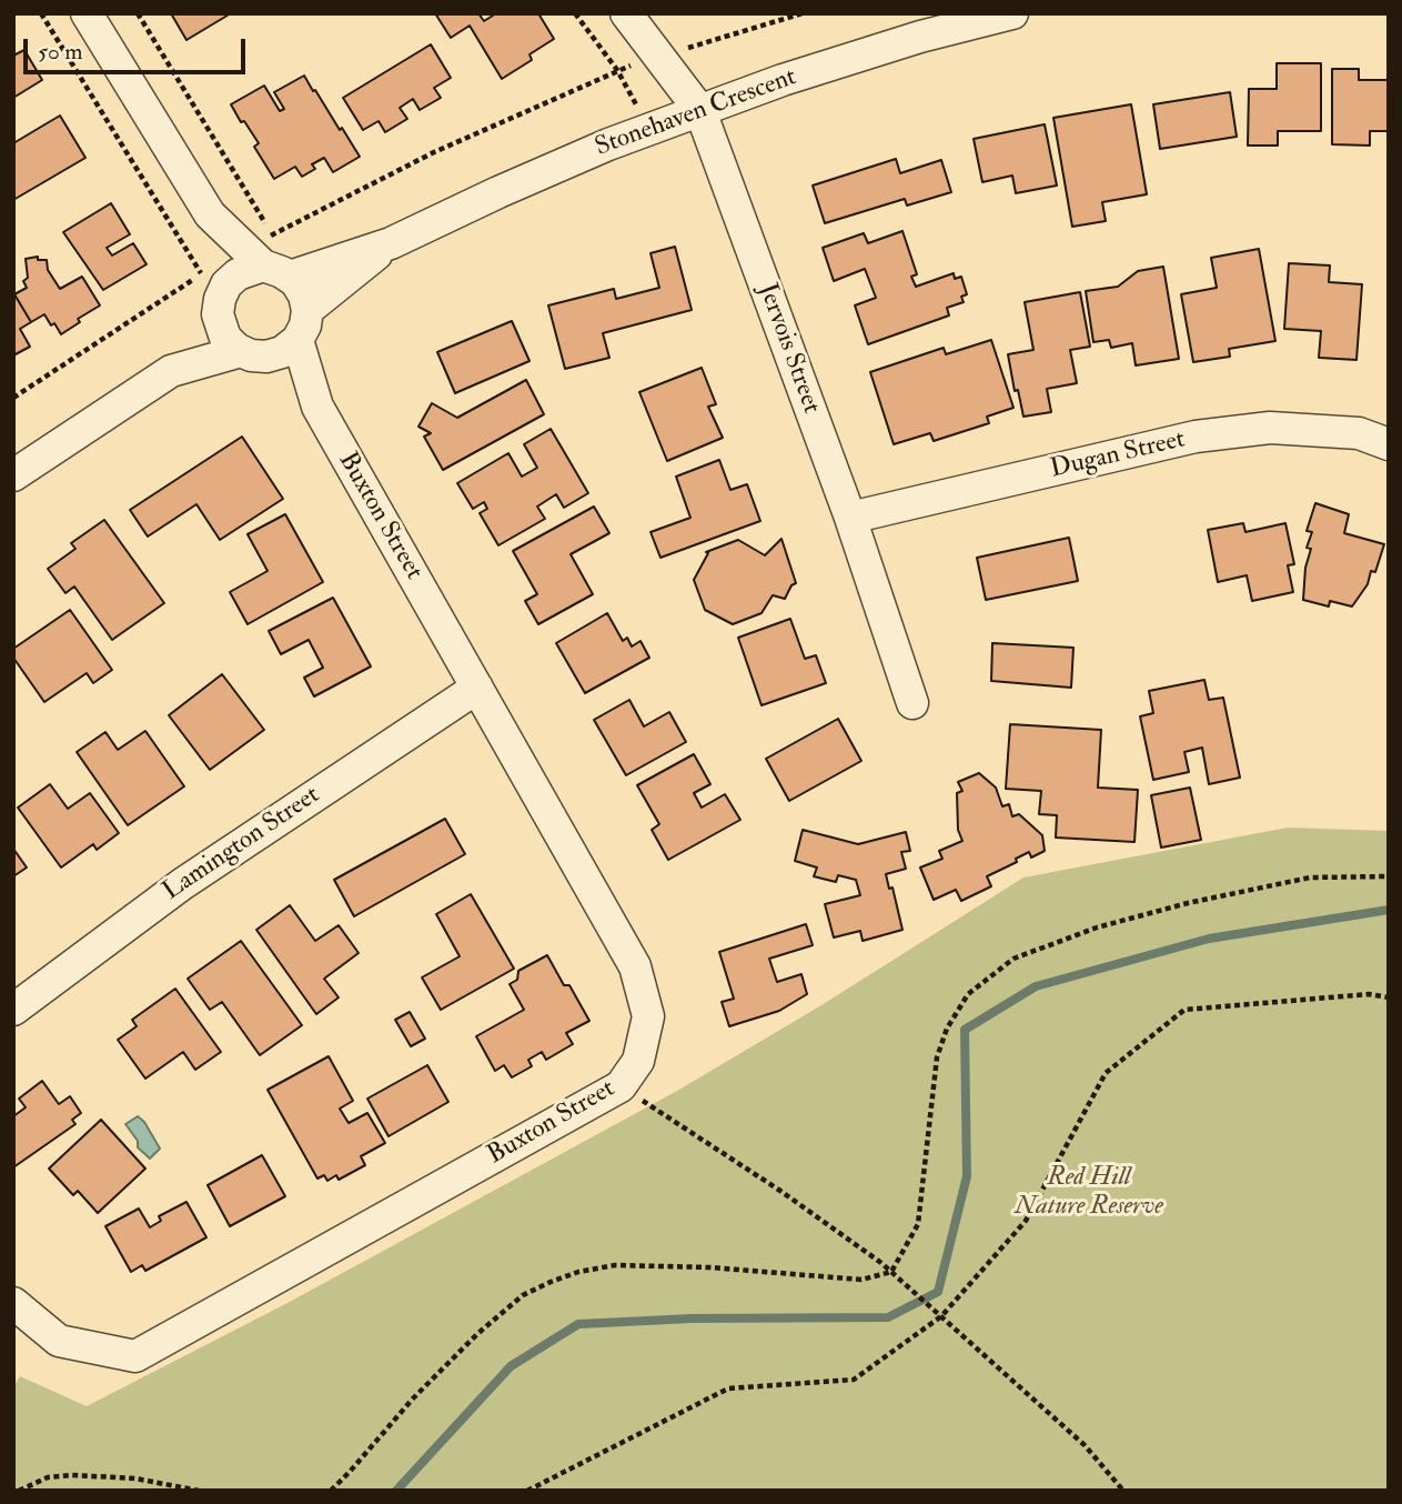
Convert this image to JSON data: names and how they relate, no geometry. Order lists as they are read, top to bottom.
{
  "streets": {
    "street": [
      "Stonehaven Crescent",
      "Jervois Street",
      "Dugan Street",
      "Buxton Street",
      "Lamington Street"
    ]
  },
  "crossings": [
    ["Stonehaven Crescent", "Jervois Street"],
    ["Stonehaven Crescent", "Buxton Street"],
    ["Jervois Street", "Dugan Street"],
    ["Buxton Street", "Lamington Street"]
  ],
  "parks": ["Red Hill Nature Reserve"],
  "scale_bar": "50 m"
}
